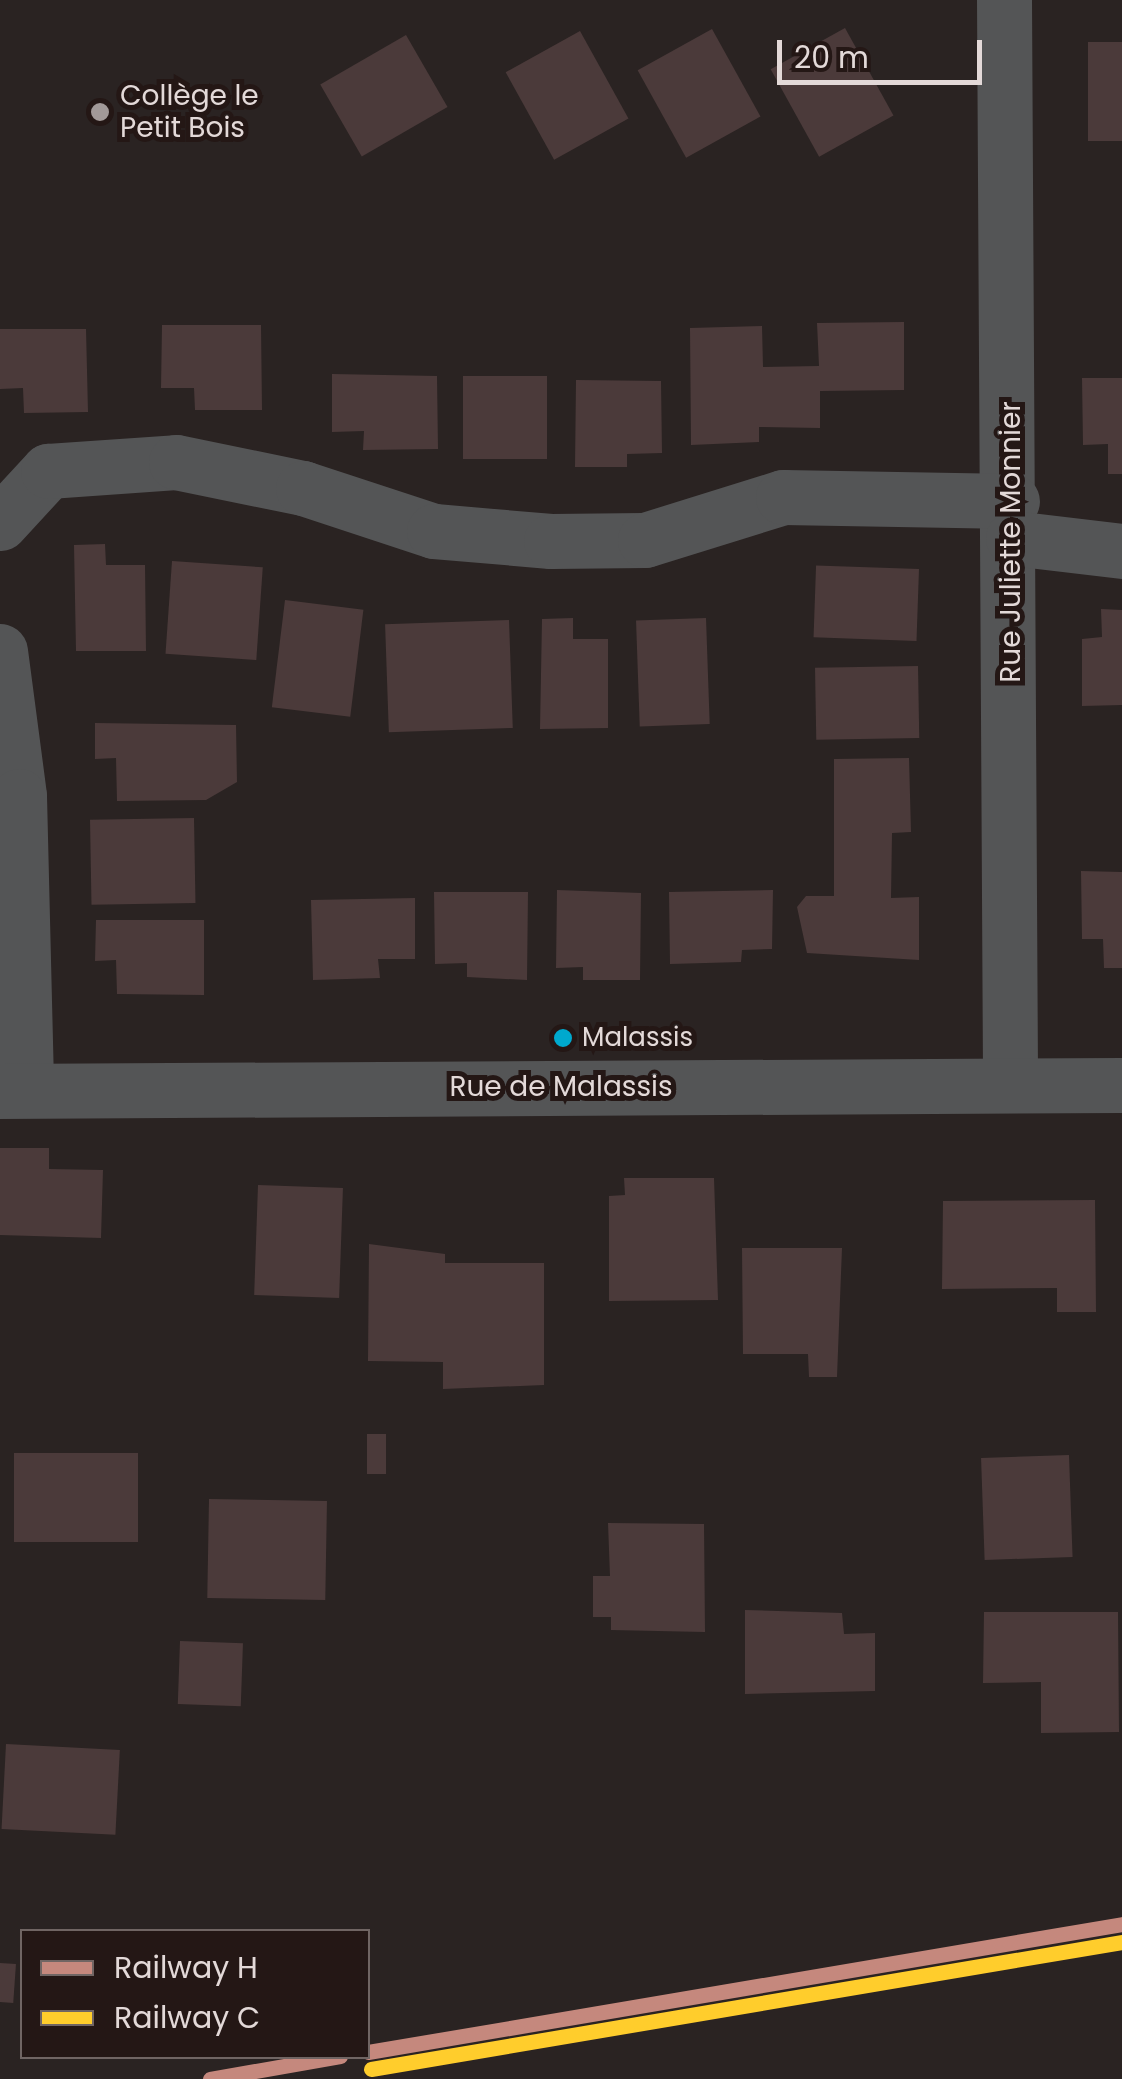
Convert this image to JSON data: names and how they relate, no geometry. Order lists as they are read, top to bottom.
{
  "streets": {
    "street": ["Rue Juliette Monnier", "Rue de Malassis"]
  },
  "crossings": [
    ["Rue Juliette Monnier", "Rue de Malassis"]
  ],
  "places": ["Collège le Petit Bois", "Malassis"],
  "lines": ["rail line H", "rail line C"],
  "legend": ["Railway H", "Railway C"],
  "scale_bar": "20 m"
}
